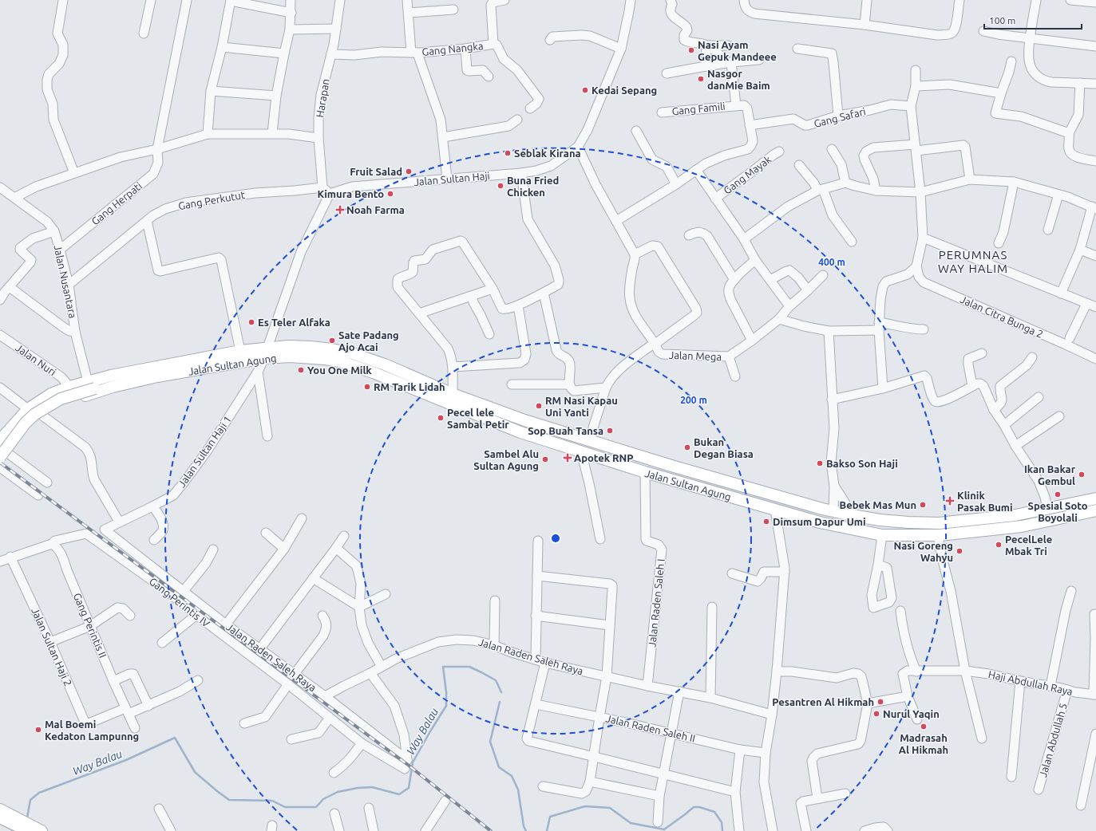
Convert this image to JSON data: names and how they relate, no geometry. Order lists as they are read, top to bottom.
{
  "streets": {
    "main road": ["Jalan Sultan Agung"],
    "street": [
      "Gang Nangka",
      "Harapan",
      "Gang Famili",
      "Gang Safari",
      "Gang Mayak",
      "Jalan Sultan Haji",
      "Gang Perkutut",
      "Gang Herpati",
      "Jalan Nusantara",
      "Jalan Citra Bunga 2",
      "Jalan Mega",
      "Jalan Nuri",
      "Jalan Sultan Haji 1",
      "Gang Perintis IV",
      "Jalan Raden Saleh I",
      "Gang Perintis II",
      "Jalan Sultan Haji 2",
      "Jalan Raden Saleh Raya",
      "Haji Abdullah Raya",
      "Jalan Raden Saleh II",
      "Jalan Abdullah 5"
    ]
  },
  "crossings": [
    ["Gang Nangka", "Harapan"],
    ["Harapan", "Gang Perkutut"],
    ["Gang Perkutut", "Jalan Nusantara"],
    ["Gang Herpati", "Jalan Nusantara"],
    ["Jalan Sultan Agung", "Jalan Sultan Haji 1"],
    ["Jalan Sultan Agung", "Jalan Raden Saleh I"],
    ["Jalan Sultan Haji 1", "Jalan Raden Saleh Raya"],
    ["Gang Perintis IV", "Gang Perintis II"],
    ["Jalan Raden Saleh I", "Jalan Raden Saleh Raya"],
    ["Gang Perintis II", "Jalan Sultan Haji 2"],
    ["Haji Abdullah Raya", "Jalan Abdullah 5"]
  ],
  "districts": ["PERUMNAS WAY HALIM"],
  "water": ["Way Balau"],
  "places": {
    "other": [
      "Nasi Ayam Gepuk Mandeee",
      "Nasgor danMie Baim",
      "Kedai Sepang",
      "Seblak Kirana",
      "Fruit Salad",
      "Buna Fried Chicken",
      "Kimura Bento",
      "Es Teler Alfaka",
      "Sate Padang Ajo Acai",
      "You One Milk",
      "RM Tarik Lidah",
      "RM Nasi Kapau Uni Yanti",
      "Pecel lele Sambal Petir",
      "Sop Buah Tansa",
      "Bukan Degan Biasa",
      "Sambel Alu Sultan Agung",
      "Bakso Son Haji",
      "Ikan Bakar Gembul",
      "Spesial Soto Boyolali",
      "Bebek Mas Mun",
      "Dimsum Dapur Umi",
      "PecelLele Mbak Tri",
      "Nasi Goreng Wahyu",
      "Pesantren Al Hikmah",
      "Nurul Yaqin",
      "Madrasah Al Hikmah",
      "Mal Boemi Kedaton Lampunng"
    ],
    "health": ["Noah Farma", "Apotek RNP", "Klinik Pasak Bumi"]
  },
  "scale_bar": "100 m",
  "rings": ["400 m", "200 m"]
}
